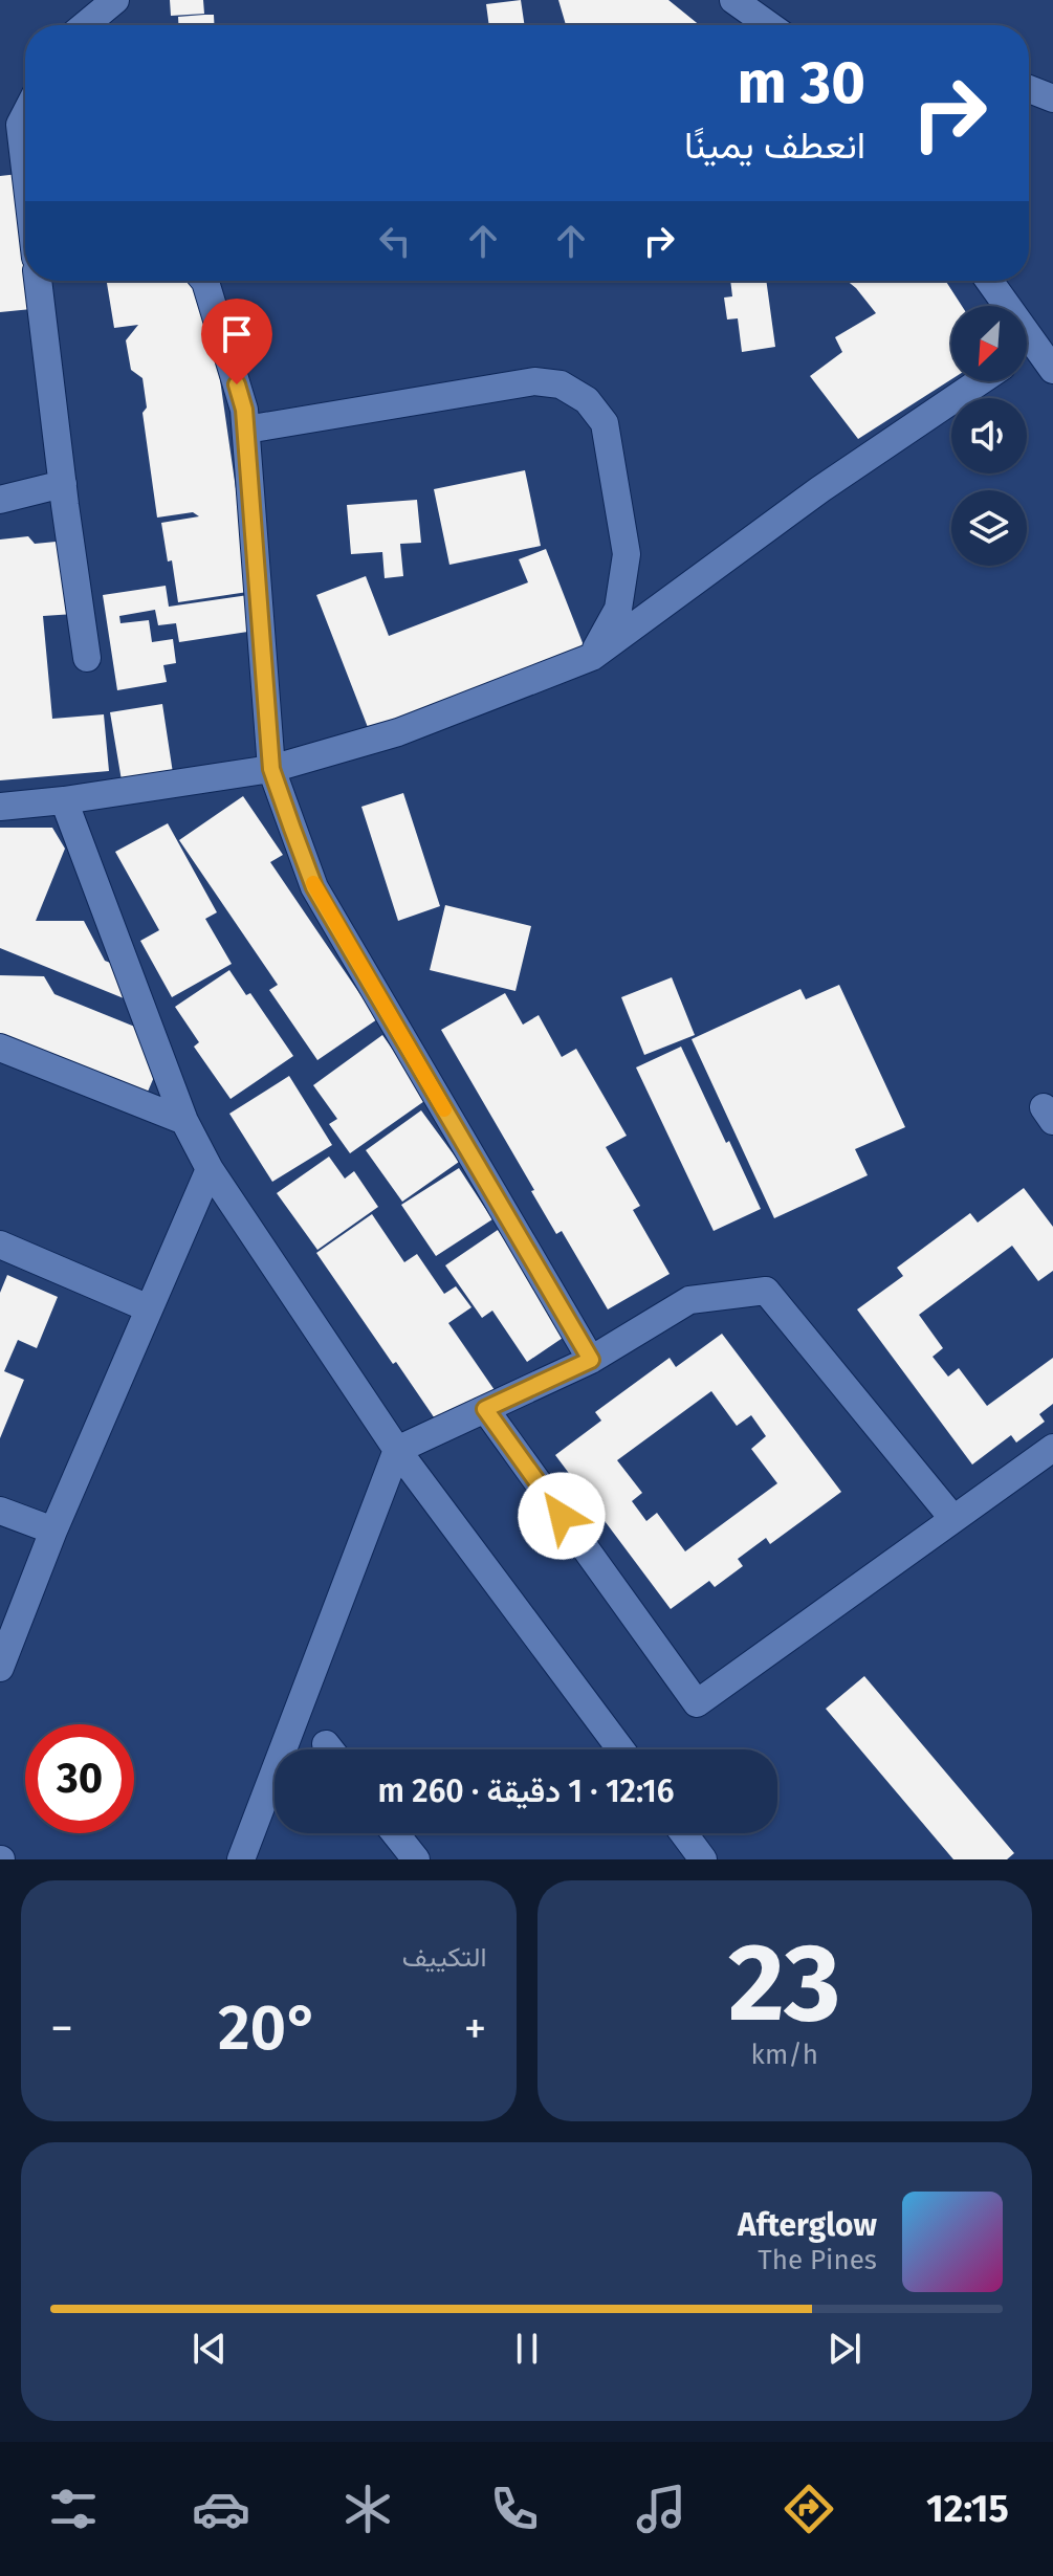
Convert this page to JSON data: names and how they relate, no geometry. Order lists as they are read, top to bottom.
{
  "north": "bottom left",
  "page": {
    "turn": ["30 m", "انعطف يمينًا"],
    "limit": "30",
    "trip": "12:16 · 1 دقيقة · 260 m",
    "tile": [
      ["23", "km/h"],
      "التكييف"
    ],
    "heat": ["−", "20°", "+"],
    "song": ["Afterglow", "The Pines"],
    "tabs": "12:15"
  }
}
